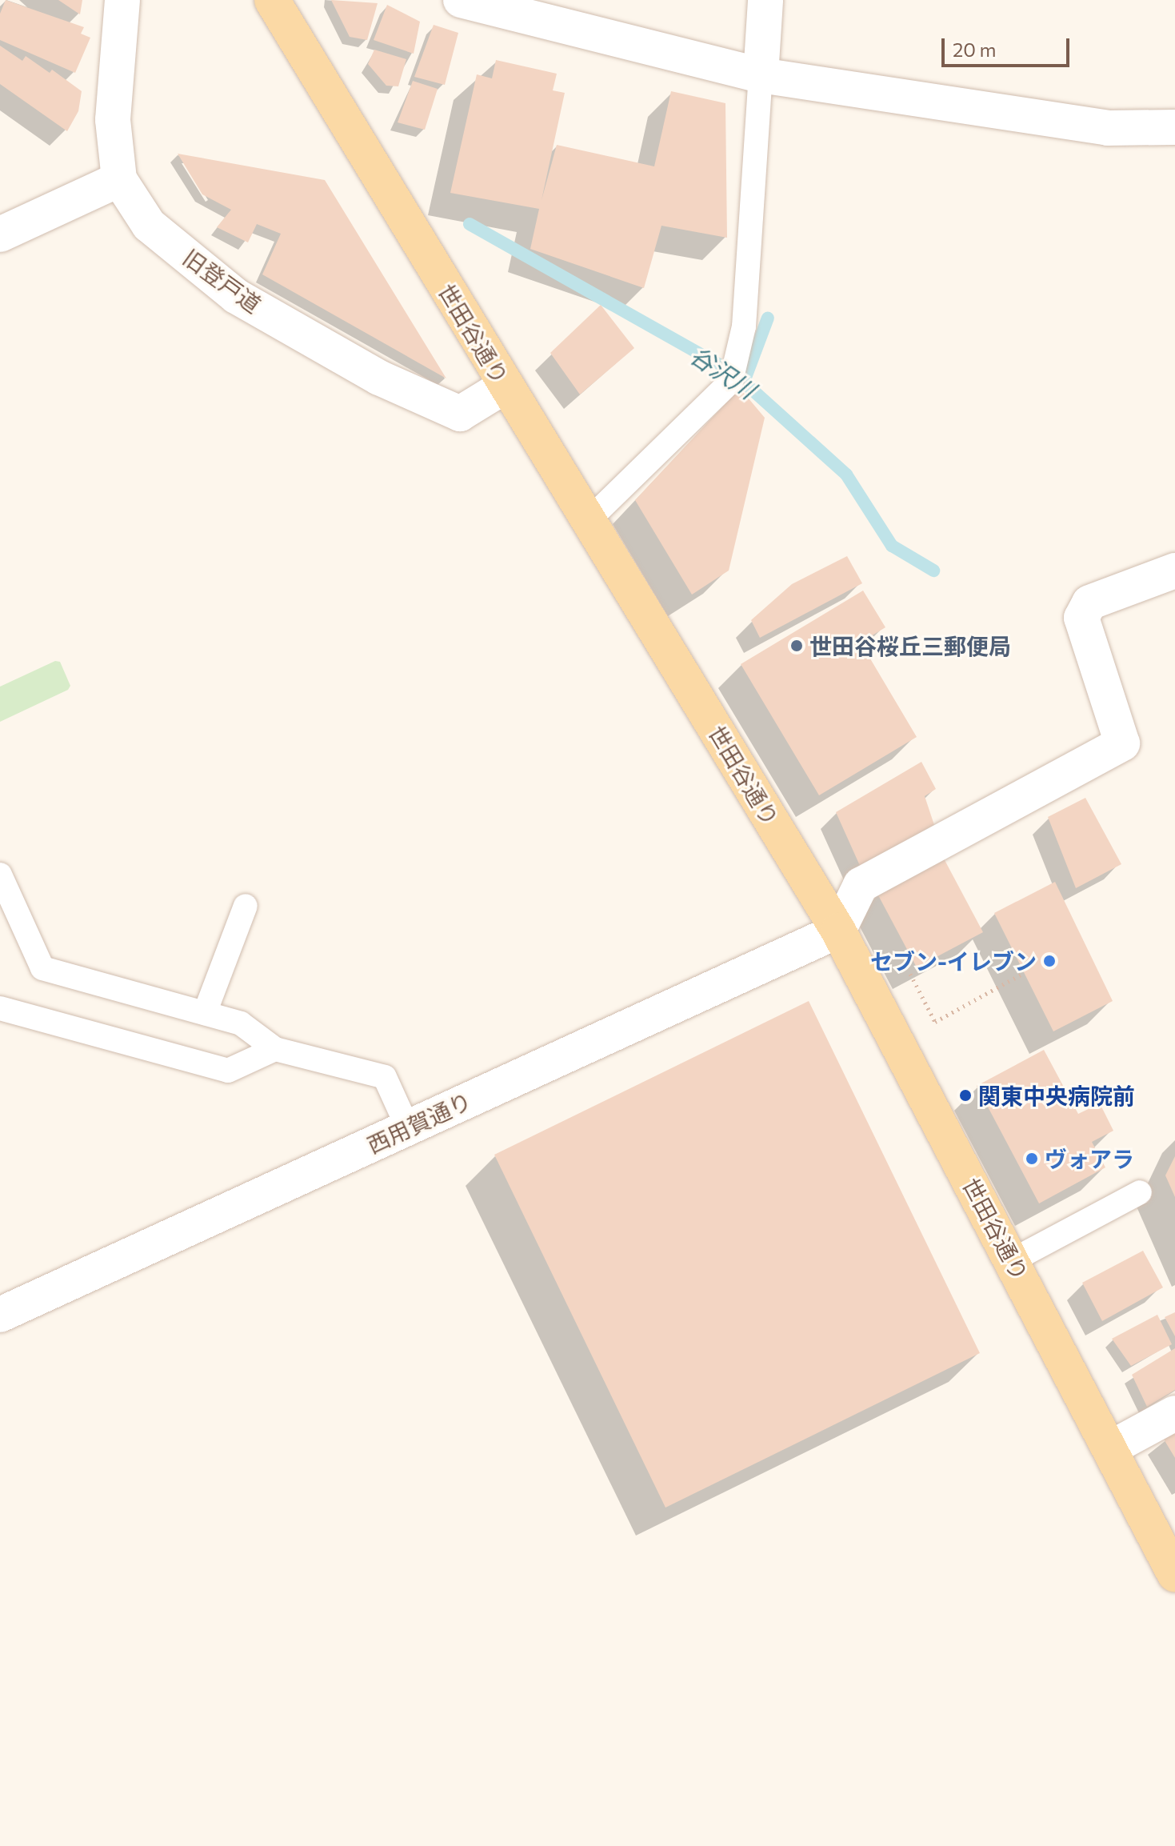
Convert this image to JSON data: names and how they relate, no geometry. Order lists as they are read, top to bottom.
{
  "streets": {
    "main road": ["世田谷通り"],
    "street": ["旧登戸道", "西用賀通り"]
  },
  "crossings": [
    ["旧登戸道", "世田谷通り"],
    ["世田谷通り", "西用賀通り"]
  ],
  "water": ["谷沢川"],
  "places": [
    "世田谷桜丘三郵便局",
    "セブン-イレブン",
    "関東中央病院前",
    "ヴォアラ"
  ],
  "scale_bar": "20 m"
}
